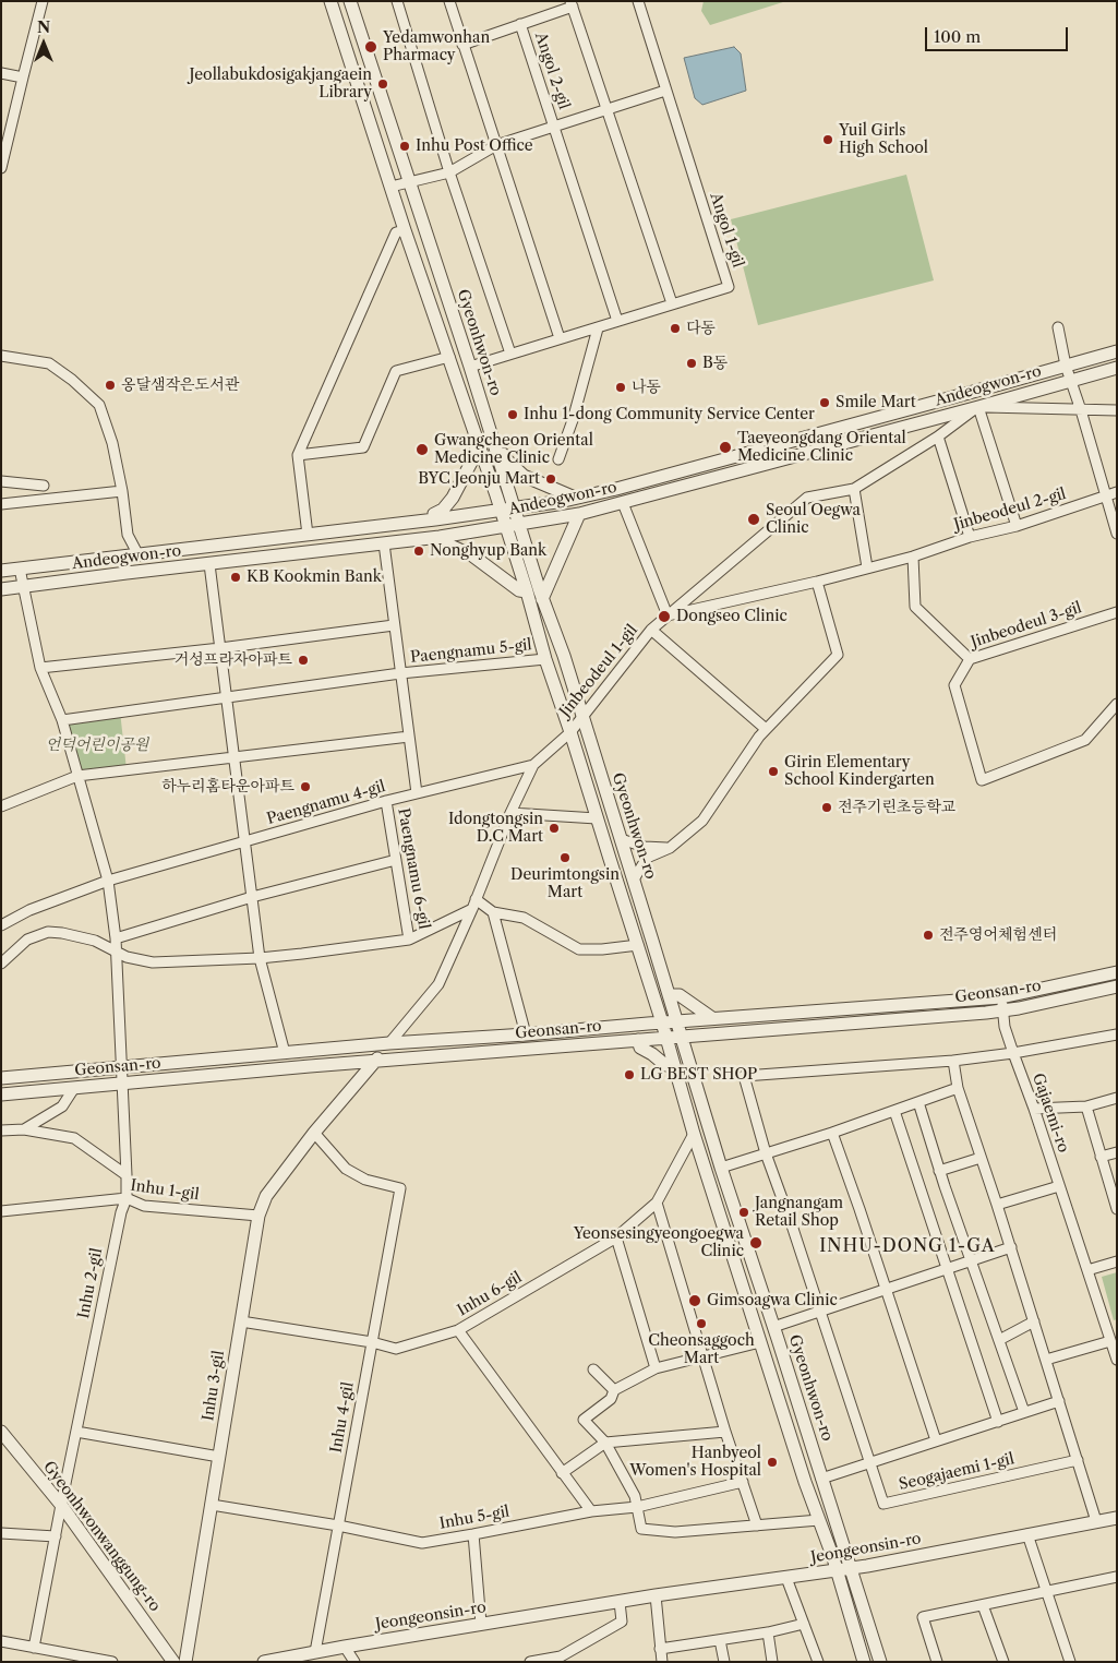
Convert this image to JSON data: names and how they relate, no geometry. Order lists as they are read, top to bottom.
{
  "streets": {
    "street": [
      "Angol 2-gil",
      "Angol 1-gil",
      "Gyeonhwon-ro",
      "Andeogwon-ro",
      "Jinbeodeul 2-gil",
      "Jinbeodeul 3-gil",
      "Paengnamu 5-gil",
      "Jinbeodeul 1-gil",
      "Paengnamu 4-gil",
      "Paengnamu 6-gil",
      "Geonsan-ro",
      "Gajaemi-ro",
      "Inhu 1-gil",
      "Inhu 2-gil",
      "Inhu 6-gil",
      "Inhu 3-gil",
      "Inhu 4-gil",
      "Seogajaemi 1-gil",
      "Inhu 5-gil",
      "Gyeonhwonwanggung-ro",
      "Jeongeonsin-ro"
    ]
  },
  "crossings": [
    ["Angol 2-gil", "Angol 1-gil"],
    ["Angol 2-gil", "Gyeonhwon-ro"],
    ["Angol 1-gil", "Gyeonhwon-ro"],
    ["Gyeonhwon-ro", "Andeogwon-ro"],
    ["Gyeonhwon-ro", "Paengnamu 5-gil"],
    ["Gyeonhwon-ro", "Jinbeodeul 1-gil"],
    ["Gyeonhwon-ro", "Paengnamu 6-gil"],
    ["Gyeonhwon-ro", "Geonsan-ro"],
    ["Gyeonhwon-ro", "Inhu 6-gil"],
    ["Gyeonhwon-ro", "Seogajaemi 1-gil"],
    ["Gyeonhwon-ro", "Jeongeonsin-ro"],
    ["Andeogwon-ro", "Paengnamu 5-gil"],
    ["Andeogwon-ro", "Jinbeodeul 1-gil"],
    ["Andeogwon-ro", "Inhu 2-gil"],
    ["Jinbeodeul 2-gil", "Jinbeodeul 1-gil"],
    ["Paengnamu 5-gil", "Paengnamu 4-gil"],
    ["Paengnamu 5-gil", "Paengnamu 6-gil"],
    ["Jinbeodeul 1-gil", "Paengnamu 6-gil"],
    ["Paengnamu 4-gil", "Paengnamu 6-gil"],
    ["Paengnamu 4-gil", "Inhu 2-gil"],
    ["Paengnamu 6-gil", "Geonsan-ro"],
    ["Paengnamu 6-gil", "Inhu 3-gil"],
    ["Geonsan-ro", "Gajaemi-ro"],
    ["Geonsan-ro", "Inhu 2-gil"],
    ["Geonsan-ro", "Inhu 3-gil"],
    ["Inhu 1-gil", "Inhu 2-gil"],
    ["Inhu 1-gil", "Inhu 3-gil"],
    ["Inhu 2-gil", "Gyeonhwonwanggung-ro"],
    ["Inhu 6-gil", "Inhu 3-gil"],
    ["Inhu 6-gil", "Inhu 4-gil"],
    ["Inhu 3-gil", "Inhu 4-gil"],
    ["Inhu 3-gil", "Inhu 5-gil"],
    ["Inhu 4-gil", "Inhu 5-gil"],
    ["Inhu 4-gil", "Jeongeonsin-ro"]
  ],
  "districts": ["INHU-DONG 1-GA"],
  "parks": ["언덕어린이공원"],
  "places": [
    "Yedamwonhan Pharmacy",
    "Jeollabukdosigakjangaein Library",
    "Yuil Girls High School",
    "Inhu Post Office",
    "다동",
    "B동",
    "옹달샘작은도서관",
    "나동",
    "Smile Mart",
    "Inhu 1-dong Community Service Center",
    "Taeyeongdang Oriental Medicine Clinic",
    "Gwangcheon Oriental Medicine Clinic",
    "BYC Jeonju Mart",
    "Seoul Oegwa Clinic",
    "Nonghyup Bank",
    "KB Kookmin Bank",
    "Dongseo Clinic",
    "거성프라자아파트",
    "Girin Elementary School Kindergarten",
    "하누리홈타운아파트",
    "전주기린초등학교",
    "Idongtongsin D.C Mart",
    "Deurimtongsin Mart",
    "전주영어체험센터",
    "LG BEST SHOP",
    "Jangnangam Retail Shop",
    "Yeonsesingyeongoegwa Clinic",
    "Gimsoagwa Clinic",
    "Cheonsaggoch Mart",
    "Hanbyeol Women's Hospital"
  ],
  "scale_bar": "100 m",
  "north": "top"
}
